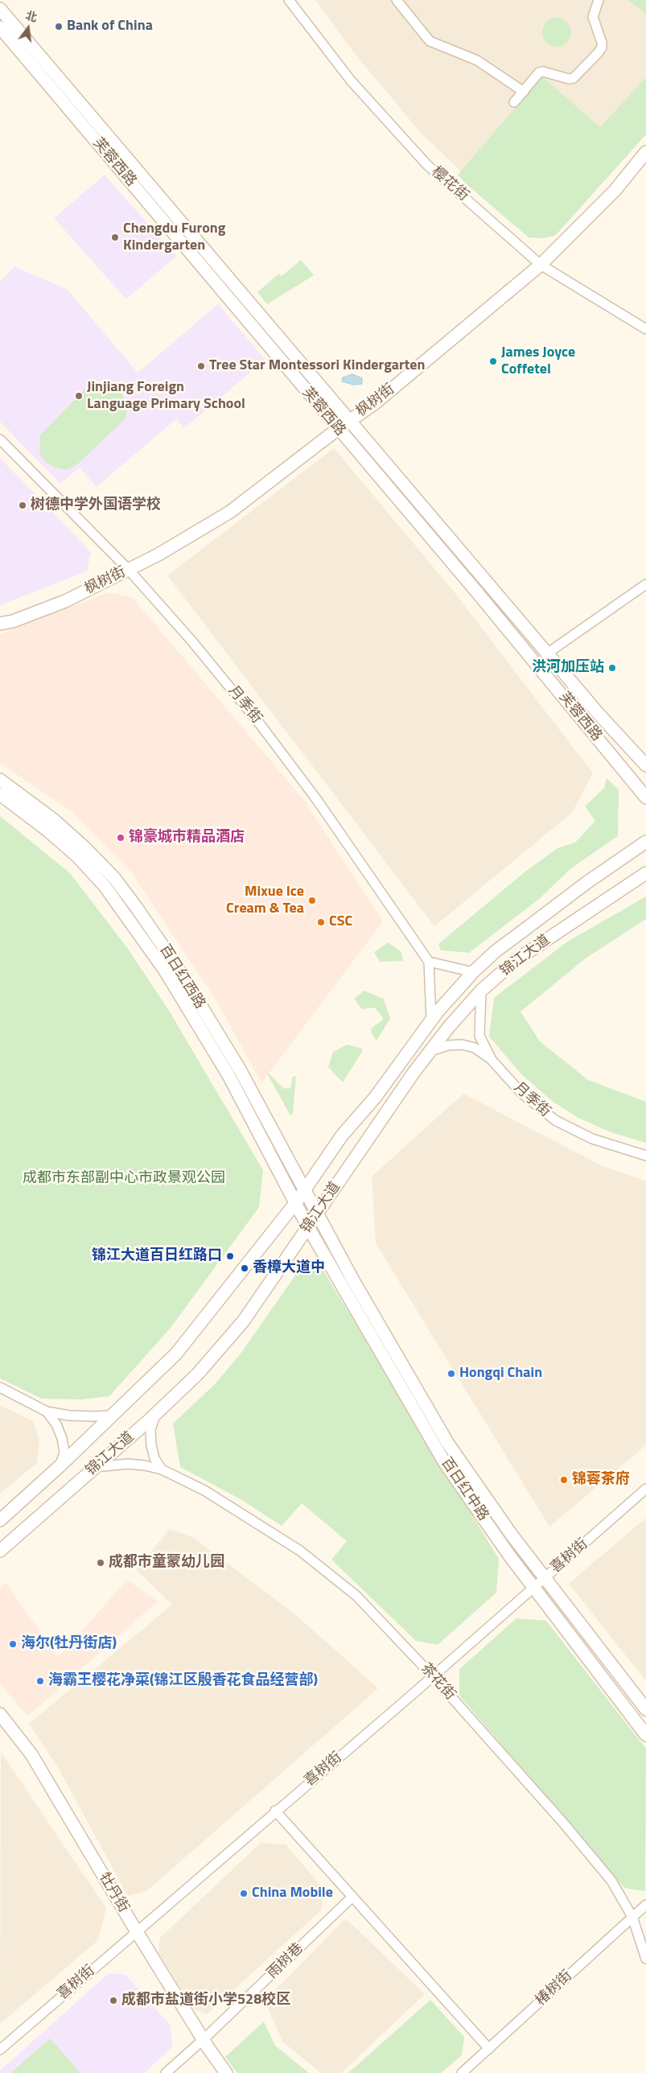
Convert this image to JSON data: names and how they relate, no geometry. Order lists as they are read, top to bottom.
{
  "streets": {
    "main road": [
      "芙蓉西路",
      "枫树街",
      "锦江大道",
      "百日红西路",
      "百日红中路",
      "牡丹街"
    ],
    "street": [
      "樱花街",
      "月季街",
      "喜树街",
      "茶花街",
      "雨树巷",
      "椿树街"
    ]
  },
  "crossings": [
    ["芙蓉西路", "枫树街"],
    ["樱花街", "枫树街"],
    ["枫树街", "月季街"],
    ["月季街", "锦江大道"],
    ["锦江大道", "百日红西路"],
    ["锦江大道", "百日红中路"],
    ["锦江大道", "茶花街"],
    ["百日红西路", "百日红中路"],
    ["百日红中路", "喜树街"],
    ["喜树街", "茶花街"],
    ["喜树街", "牡丹街"],
    ["茶花街", "椿树街"],
    ["牡丹街", "雨树巷"]
  ],
  "parks": ["成都市东部副中心市政景观公园"],
  "places": [
    "Bank of China",
    "Chengdu Furong Kindergarten",
    "James Joyce Coffetel",
    "Tree Star Montessori Kindergarten",
    "Jinjiang Foreign Language Primary School",
    "树德中学外国语学校",
    "洪河加压站",
    "锦豪城市精品酒店",
    "Mixue Ice Cream & Tea",
    "CSC",
    "锦江大道百日红路口",
    "香樟大道中",
    "Hongqi Chain",
    "锦蓉茶府",
    "成都市童蒙幼儿园",
    "海尔(牡丹街店)",
    "海霸王樱花净菜(锦江区殷香花食品经营部)",
    "China Mobile",
    "成都市盐道街小学528校区"
  ],
  "north": "top"
}
